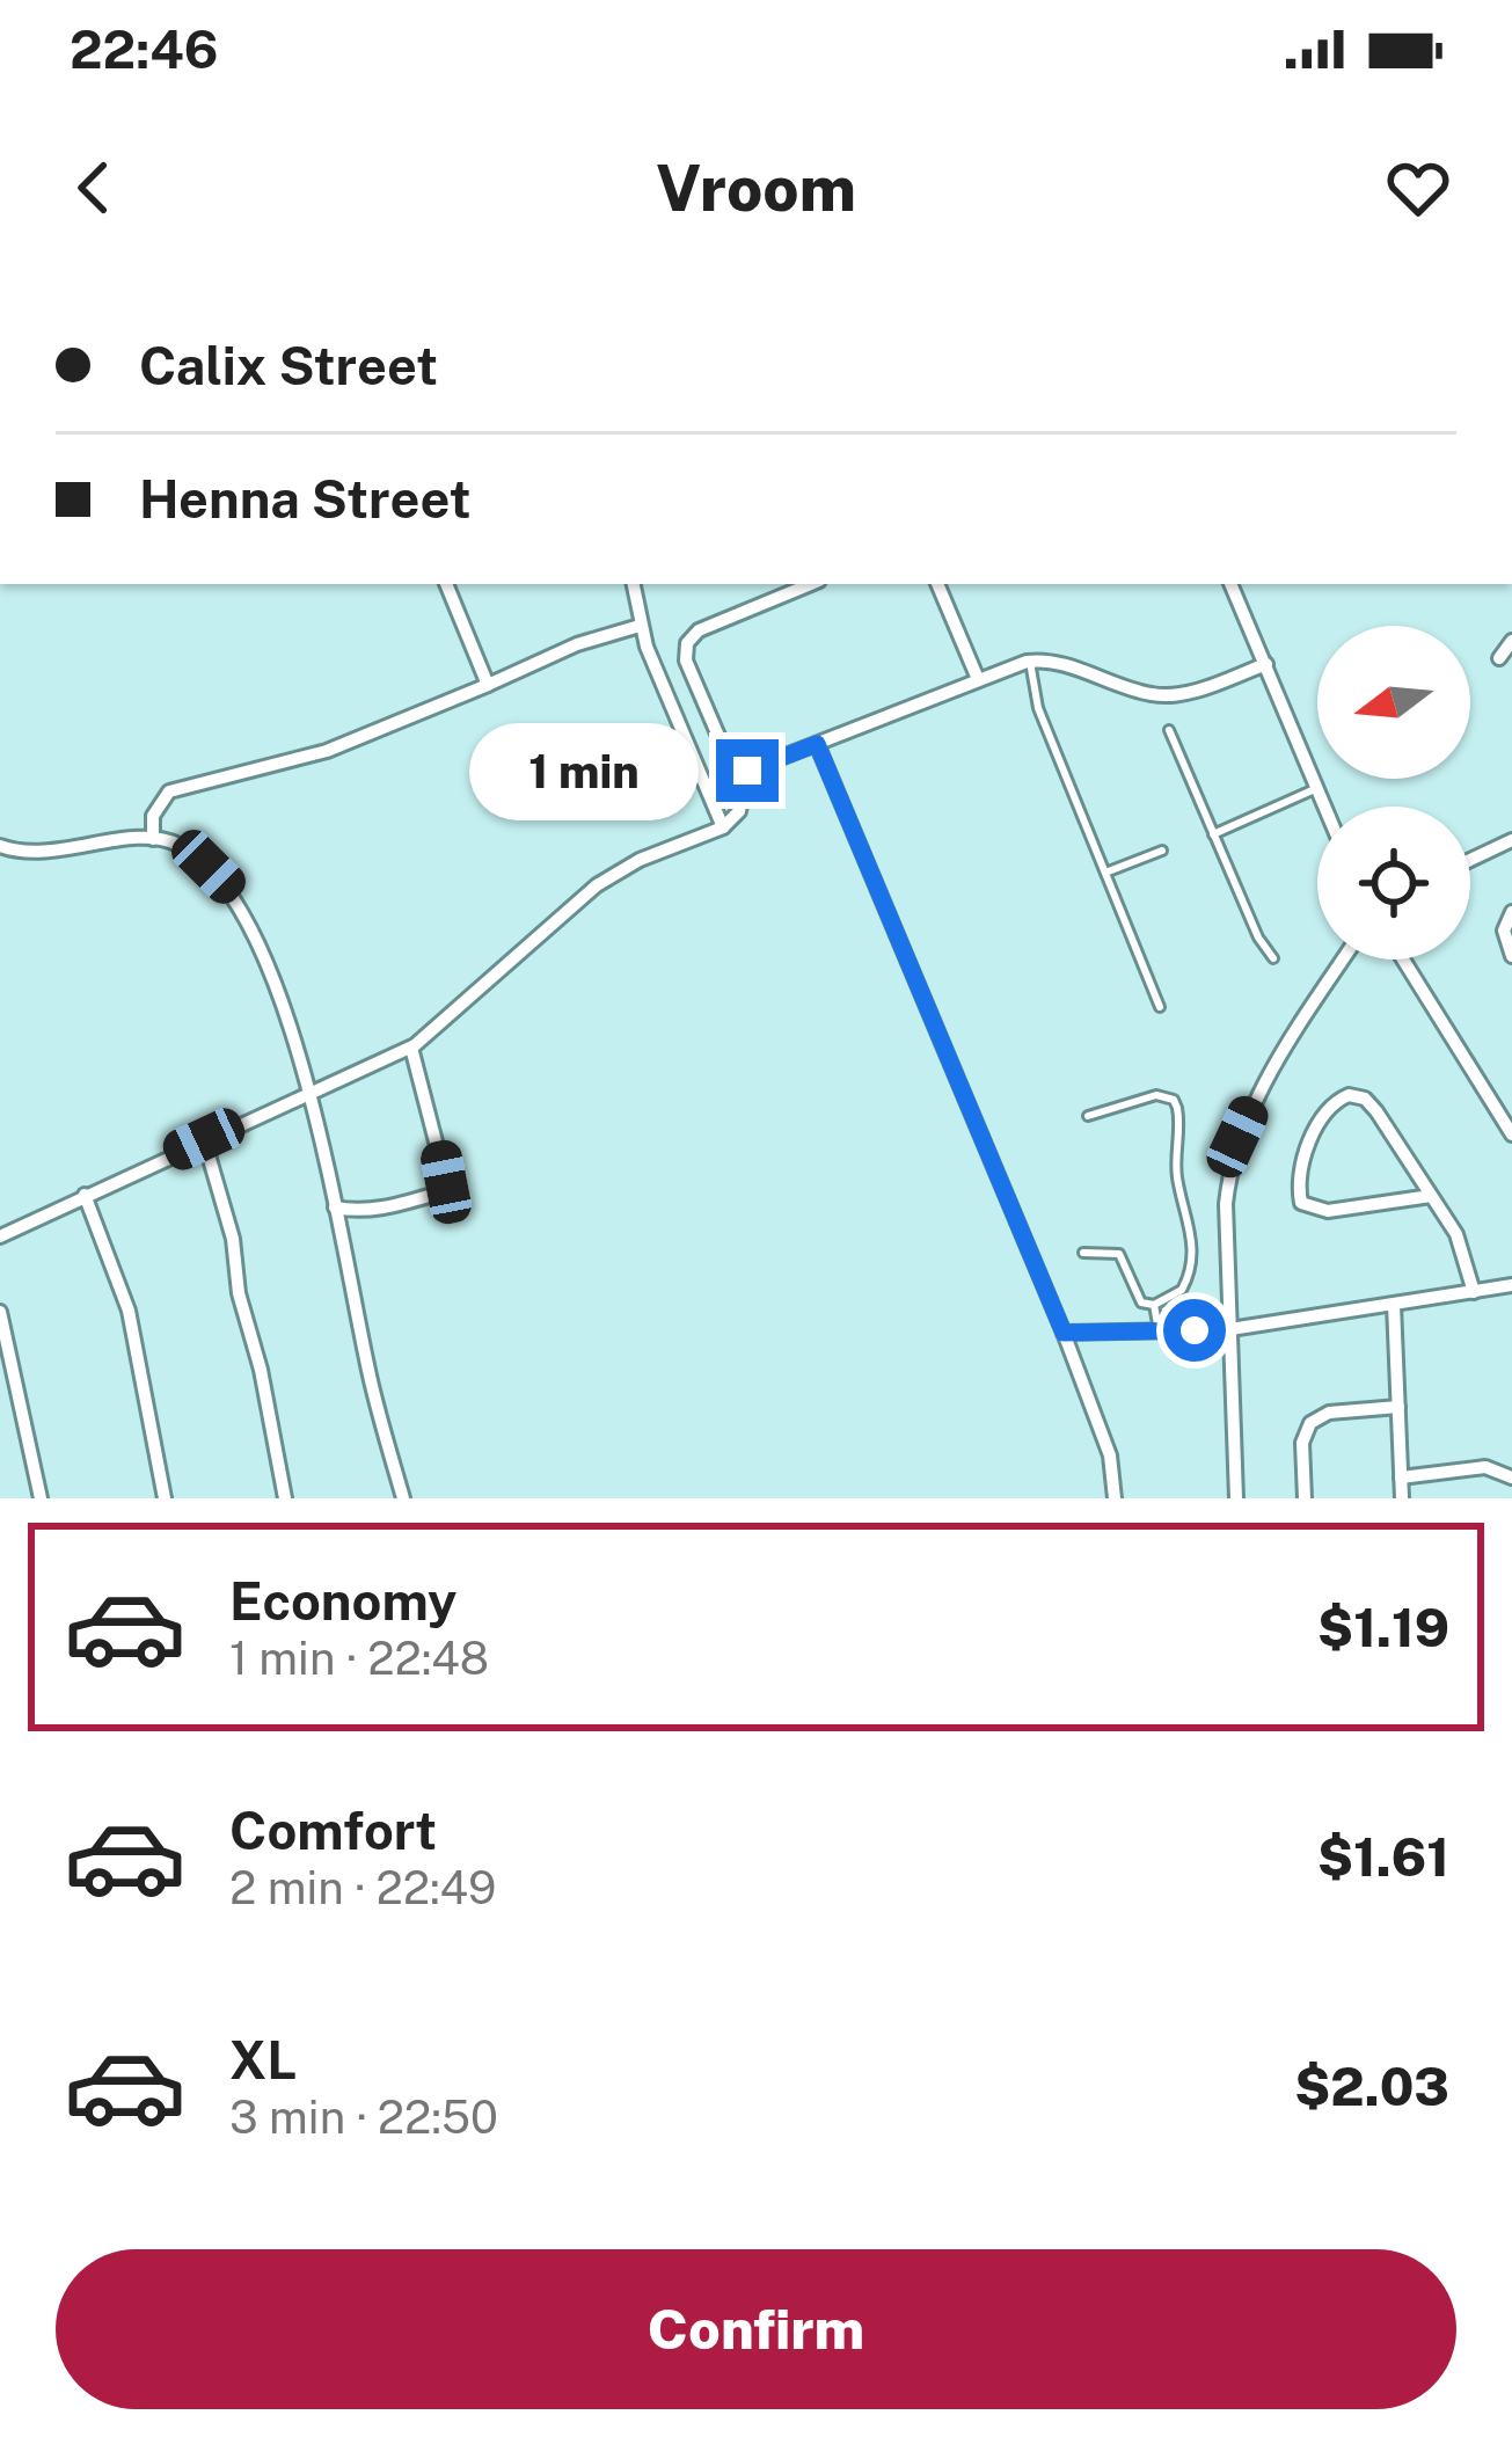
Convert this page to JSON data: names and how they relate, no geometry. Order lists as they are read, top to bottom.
{
  "north": "left",
  "page": {
    "status": "22:46",
    "header": "Vroom",
    "banner": ["Calix Street", "Henna Street"],
    "bubble": "1 min",
    "list": [
      {
        "name": "Economy",
        "note": "1 min · 22:48",
        "value": "$1.19"
      },
      {
        "name": "Comfort",
        "note": "2 min · 22:49",
        "value": "$1.61"
      },
      {
        "name": "XL",
        "note": "3 min · 22:50",
        "value": "$2.03"
      }
    ],
    "buttons": "Confirm"
  }
}
